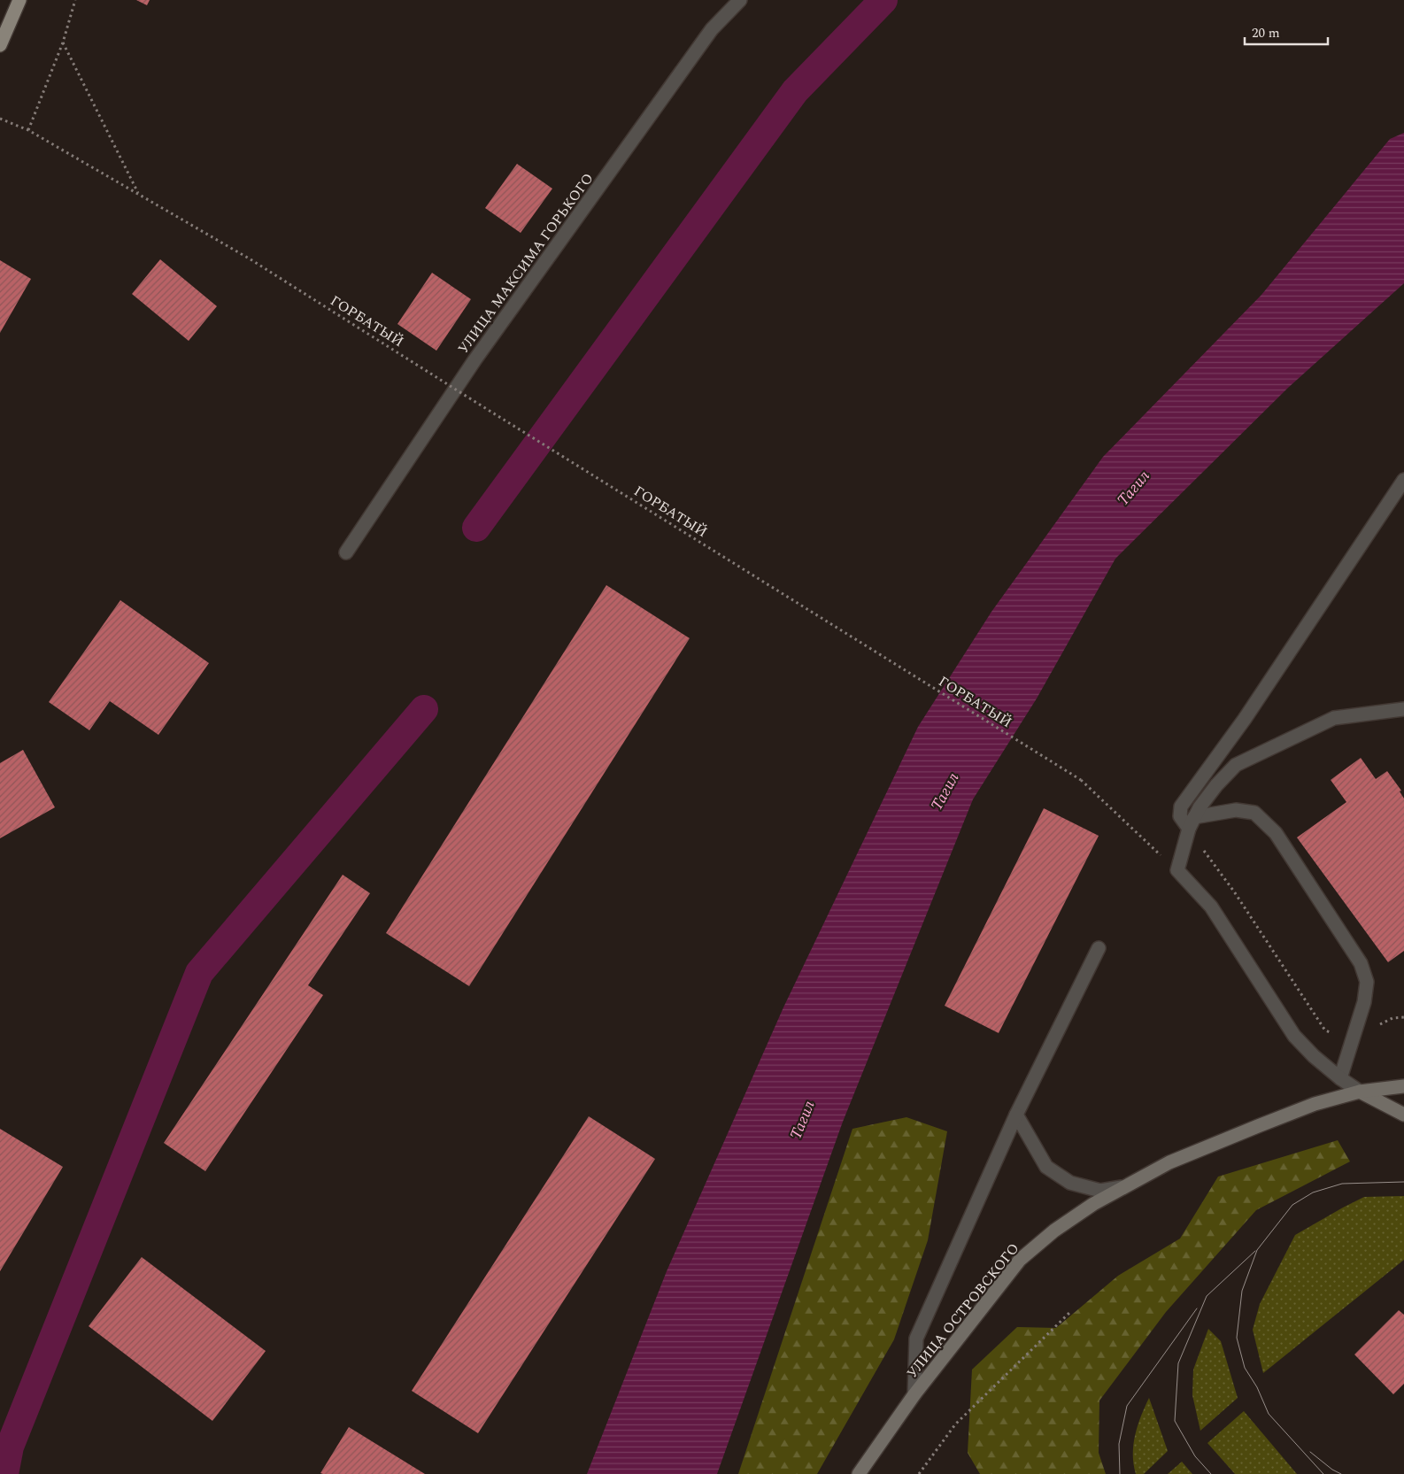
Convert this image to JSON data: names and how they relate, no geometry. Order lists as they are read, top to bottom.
{
  "streets": {
    "main road": ["УЛИЦА ОСТРОВСКОГО"],
    "street": ["УЛИЦА МАКСИМА ГОРЬКОГО"],
    "path": ["ГОРБАТЫЙ"]
  },
  "water": ["Тагил"],
  "scale_bar": "20 m"
}
